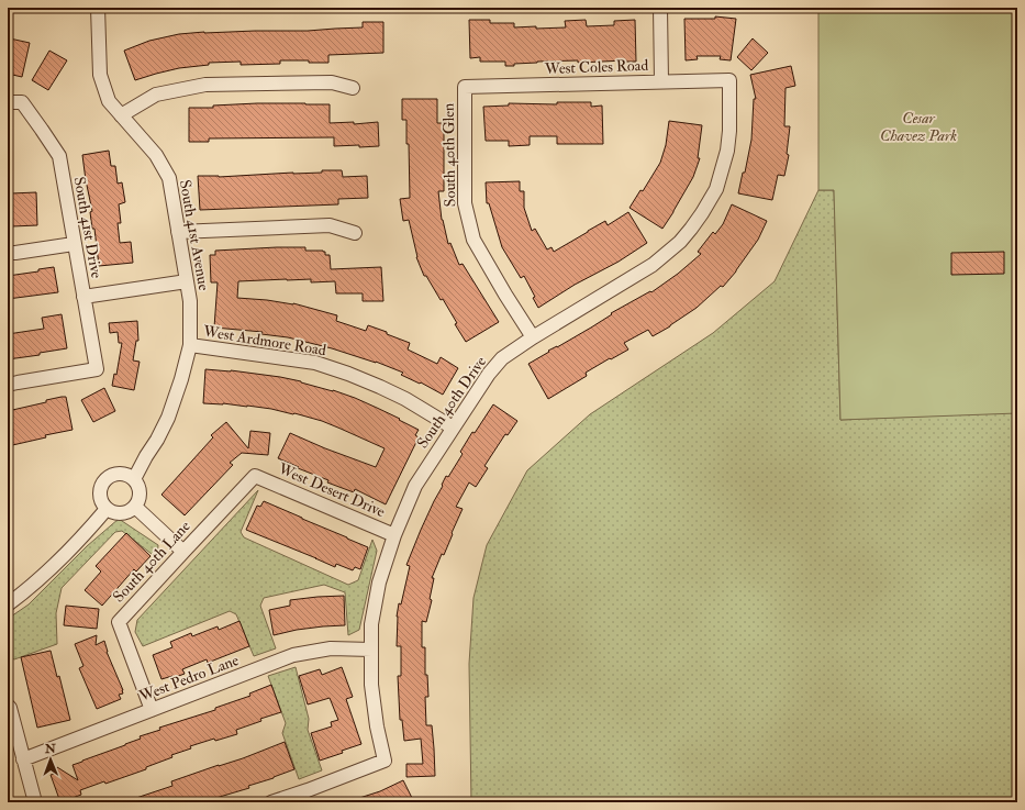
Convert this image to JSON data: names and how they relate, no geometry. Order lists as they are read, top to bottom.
{
  "streets": {
    "street": [
      "West Coles Road",
      "South 40th Glen",
      "South 41st Drive",
      "South 41st Avenue",
      "West Ardmore Road",
      "South 40th Drive",
      "West Desert Drive",
      "South 40th Lane",
      "West Pedro Lane"
    ]
  },
  "crossings": [
    ["West Coles Road", "South 40th Glen"],
    ["West Coles Road", "South 40th Drive"],
    ["South 40th Glen", "South 40th Drive"],
    ["South 41st Avenue", "West Ardmore Road"],
    ["West Ardmore Road", "South 40th Drive"],
    ["South 40th Drive", "West Desert Drive"],
    ["South 40th Drive", "West Pedro Lane"],
    ["West Desert Drive", "South 40th Lane"],
    ["South 40th Lane", "West Pedro Lane"]
  ],
  "parks": ["Cesar Chavez Park"],
  "north": "top"
}
